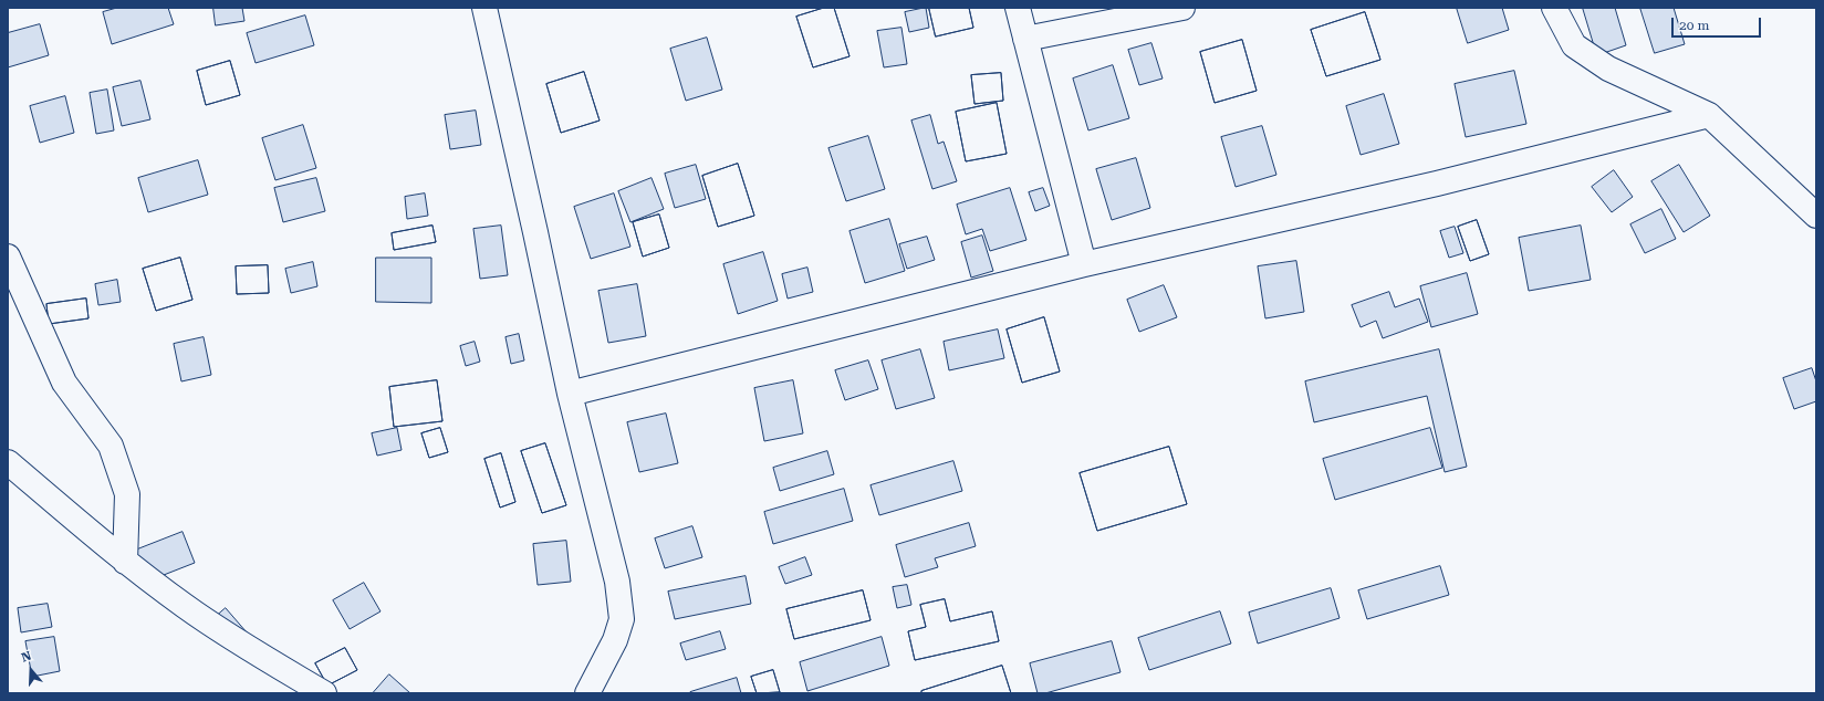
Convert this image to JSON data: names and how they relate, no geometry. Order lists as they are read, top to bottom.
{
  "scale_bar": "20 m",
  "north": "top"
}
